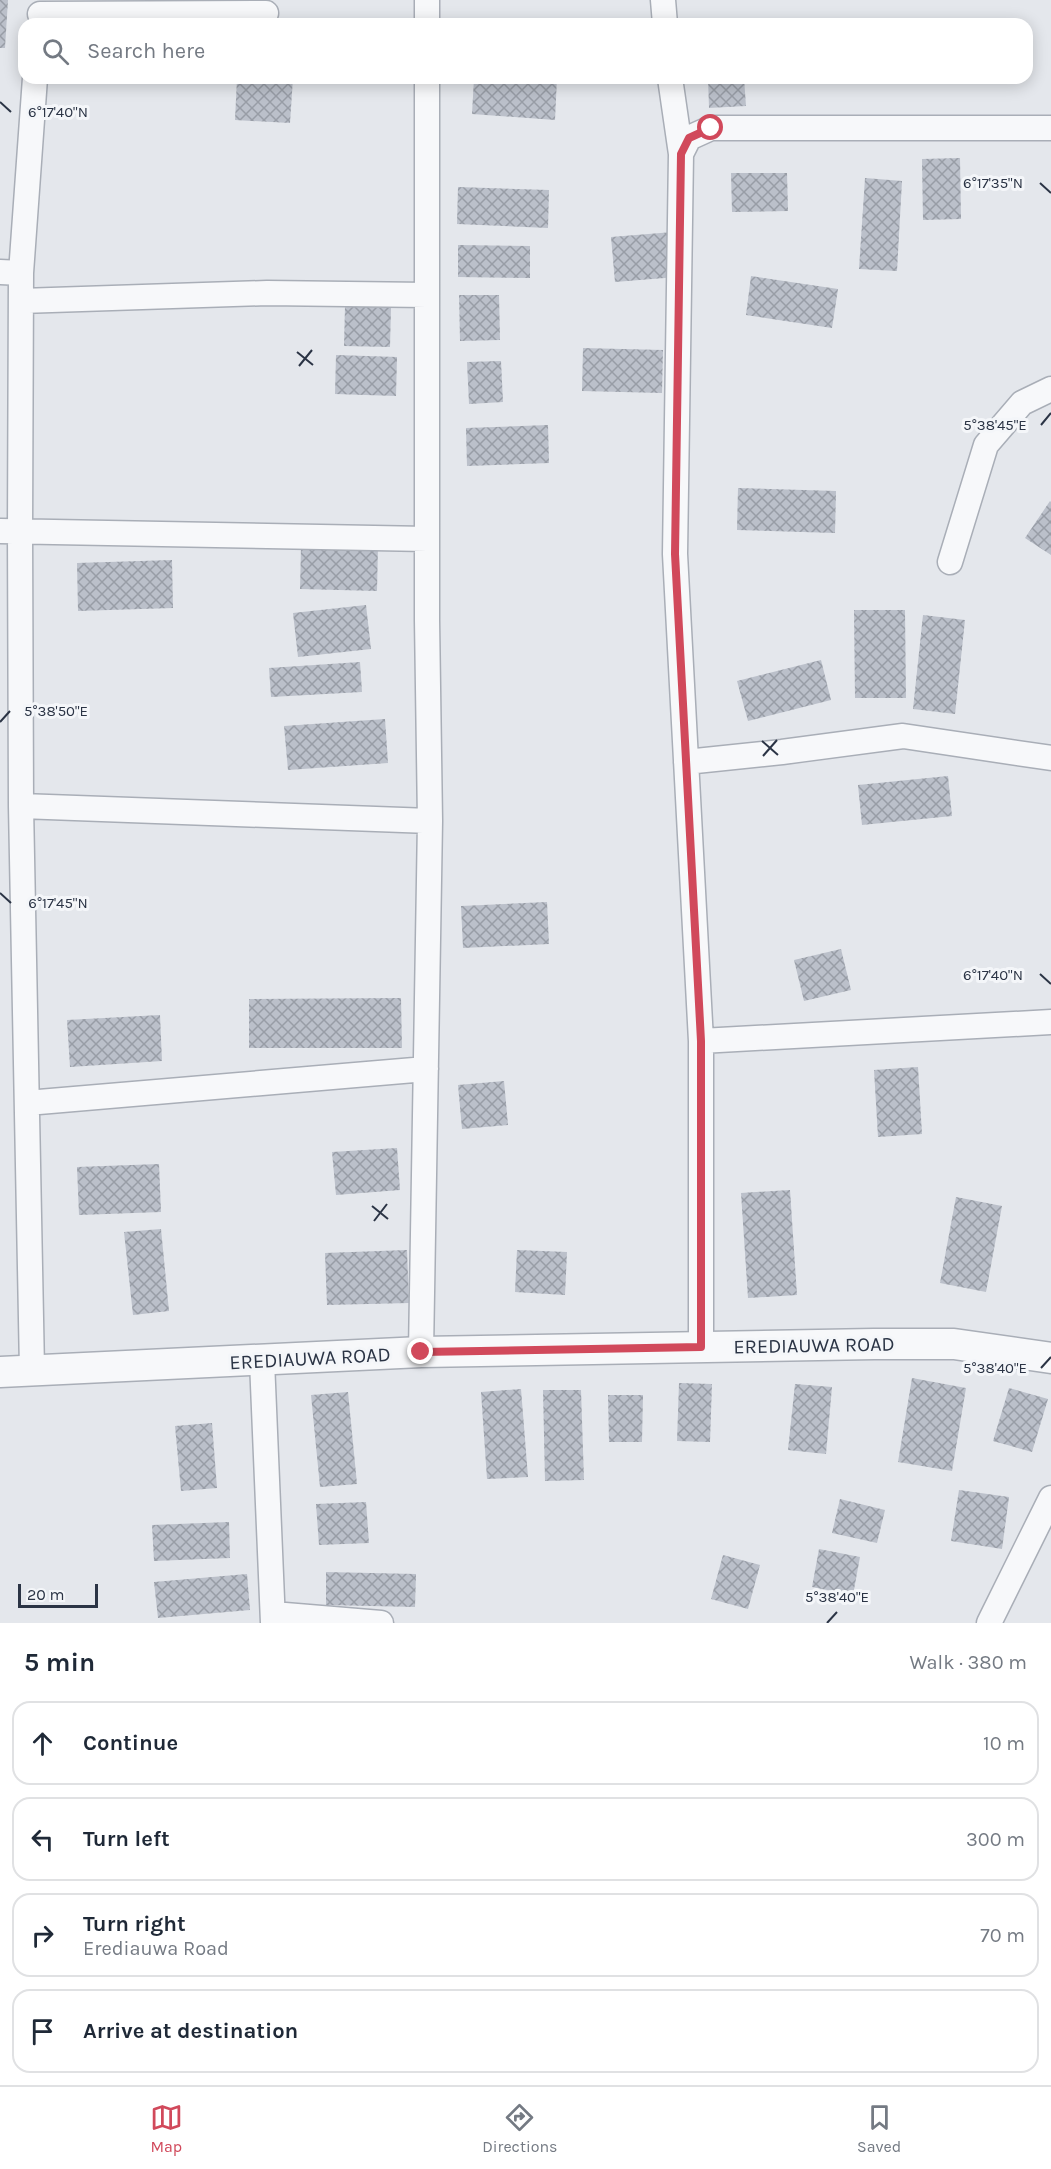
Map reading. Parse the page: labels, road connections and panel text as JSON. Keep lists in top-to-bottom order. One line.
{"streets":{"street":["EREDIAUWA ROAD"]},"scale_bar":"20 m","page":{"search":"Search here","scale":"20 m","heading":["5 min","Walk · 380 m"],"list":[["Continue","10 m"],["Turn left","300 m"],["Turn right","Erediauwa Road","70 m"],"Arrive at destination"],"nav":["Map","Directions","Saved"]},"coordinates":["6°17'40\"N","6°17'35\"N","5°38'45\"E","5°38'50\"E","6°17'45\"N","5°38'40\"E"]}
